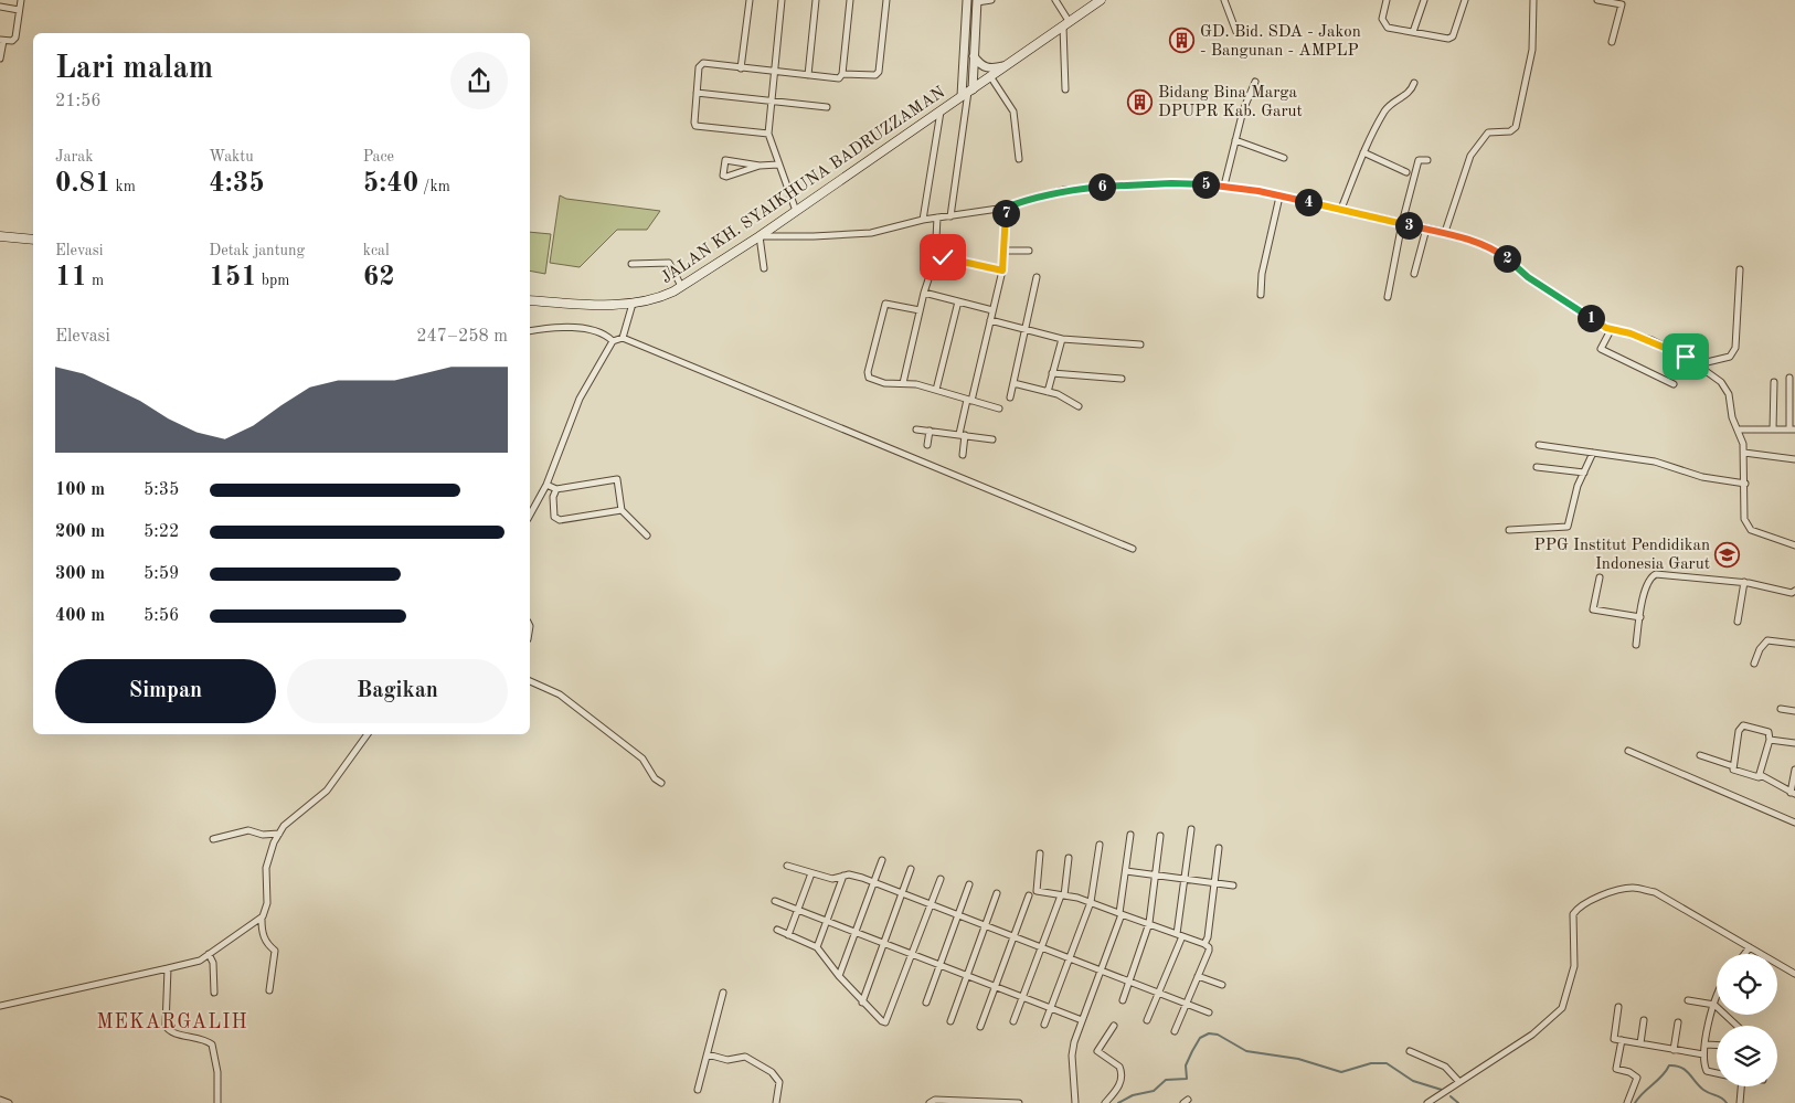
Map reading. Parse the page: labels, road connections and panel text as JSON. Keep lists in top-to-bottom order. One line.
{"streets":{"main road":["JALAN KH. SYAIKHUNA BADRUZZAMAN"]},"districts":["MEKARGALIH"],"places":{"building":["GD. Bid. SDA - Jakon - Bangunan - AMPLP","Bidang Bina Marga DPUPR Kab. Garut"],"school or university":["PPG Institut Pendidikan Indonesia Garut"]},"page":{"heading":["Lari malam","21:56"],"stats":[["Jarak","0.81 km"],["Waktu","4:35"],["Pace","5:40 /km"],["Elevasi","11 m"],["Detak jantung","151 bpm"],["kcal","62"]],"pins":["5","6","4","7","3","2","1"],"chart":["Elevasi","247–258 m"],"list":[{"name":"100 m","note":"5:35"},{"name":"200 m","note":"5:22"},{"name":"300 m","note":"5:59"},{"name":"400 m","note":"5:56"}],"buttons":["Simpan","Bagikan"]}}
